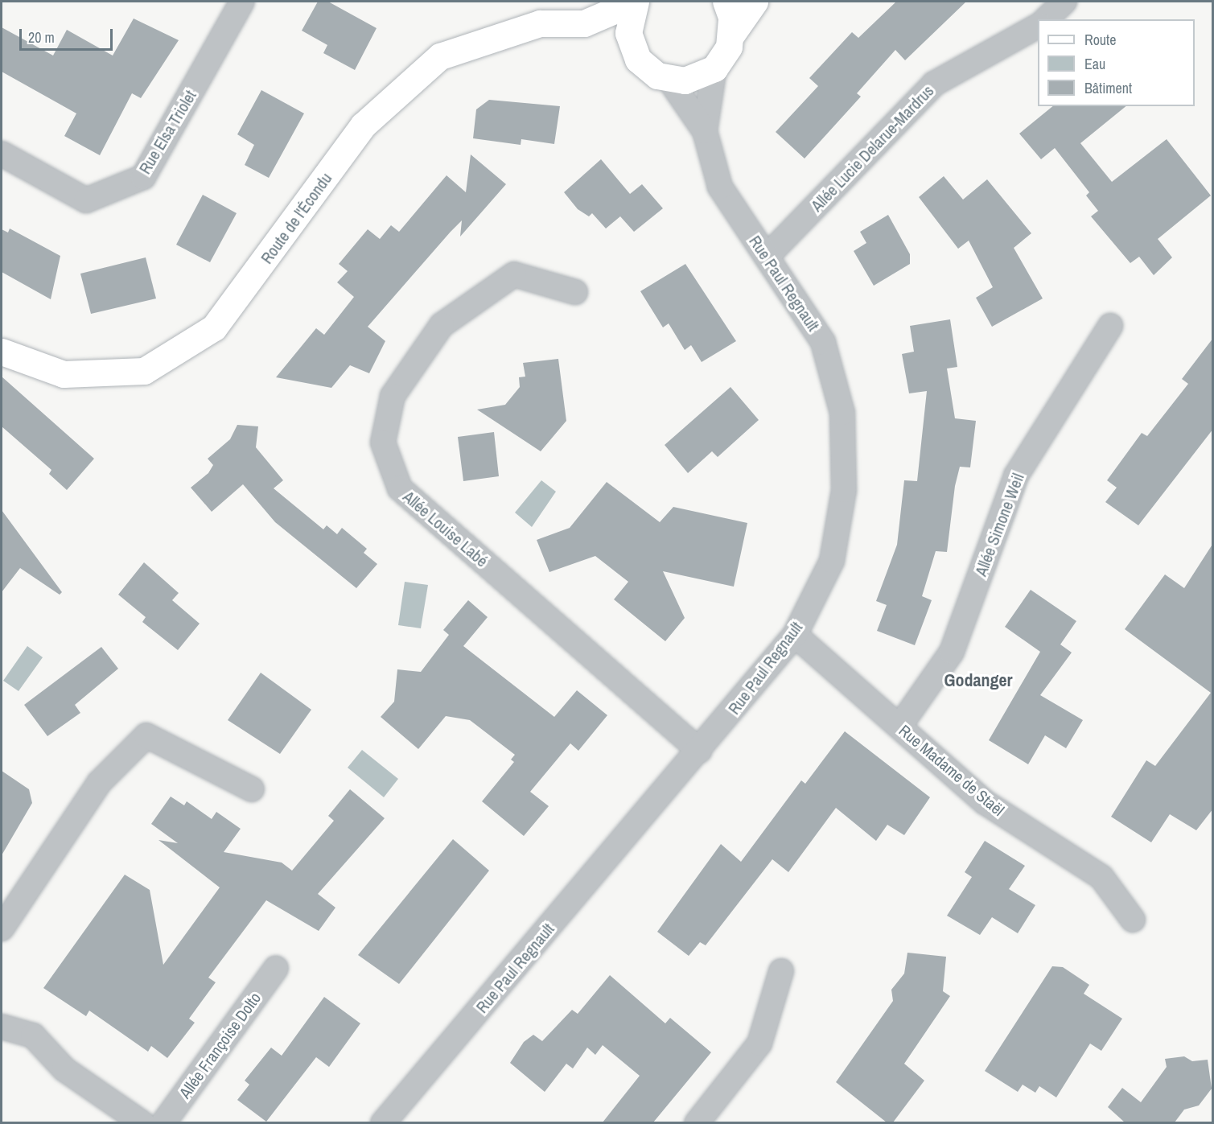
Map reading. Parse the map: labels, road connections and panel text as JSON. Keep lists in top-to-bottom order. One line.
{"streets":{"street":["Rue Elsa Triolet","Allée Lucie Delarue-Mardrus","Route de l'Écondu","Rue Paul Regnault","Allée Simone Weil","Allée Louise Labé","Rue Madame de Staël","Allée Françoise Dolto"]},"crossings":[["Allée Lucie Delarue-Mardrus","Rue Paul Regnault"],["Route de l'Écondu","Rue Paul Regnault"],["Rue Paul Regnault","Allée Louise Labé"],["Rue Paul Regnault","Rue Madame de Staël"],["Allée Simone Weil","Rue Madame de Staël"]],"districts":["Godanger"],"legend":["Route","Eau","Bâtiment"],"scale_bar":"20 m"}
